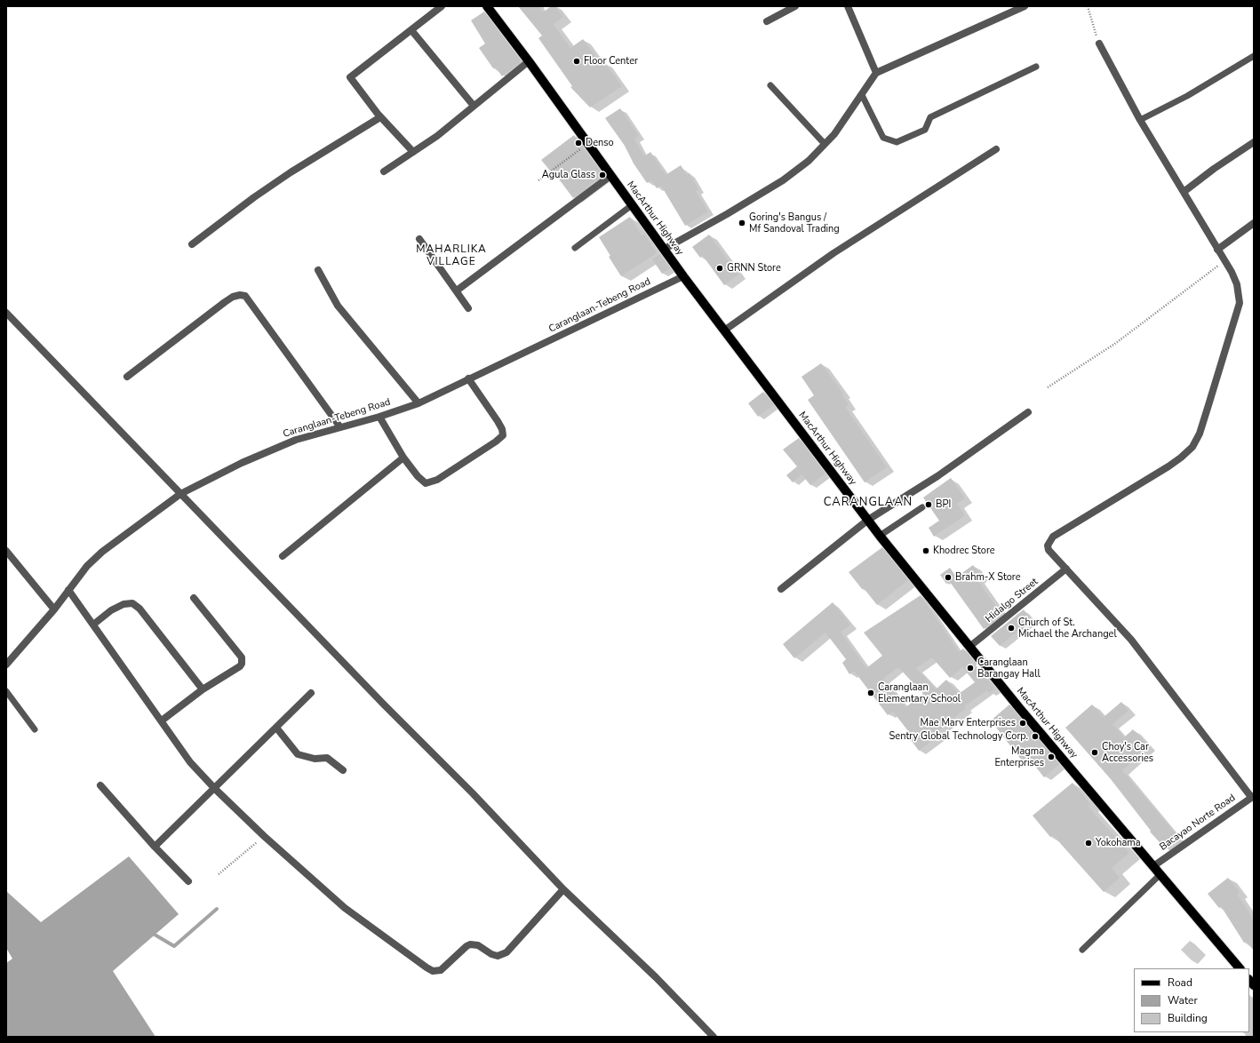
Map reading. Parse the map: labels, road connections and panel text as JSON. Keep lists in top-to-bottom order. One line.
{"streets":{"main road":["MacArthur Highway"],"street":["Caranglaan-Tebeng Road","Hidalgo Street","Bacayao Norte Road"]},"crossings":[["MacArthur Highway","Caranglaan-Tebeng Road"],["MacArthur Highway","Hidalgo Street"],["MacArthur Highway","Bacayao Norte Road"]],"districts":["MAHARLIKA VILLAGE","CARANGLAAN"],"places":["Floor Center","Denso","Agula Glass","Goring's Bangus / Mf Sandoval Trading","GRNN Store","BPI","Khodrec Store","Brahm-X Store","Church of St. Michael the Archangel","Caranglaan Barangay Hall","Caranglaan Elementary School","Mae Marv Enterprises","Sentry Global Technology Corp.","Choy's Car Accessories","Magma Enterprises","Yokohama"],"legend":["Road","Water","Building"]}
